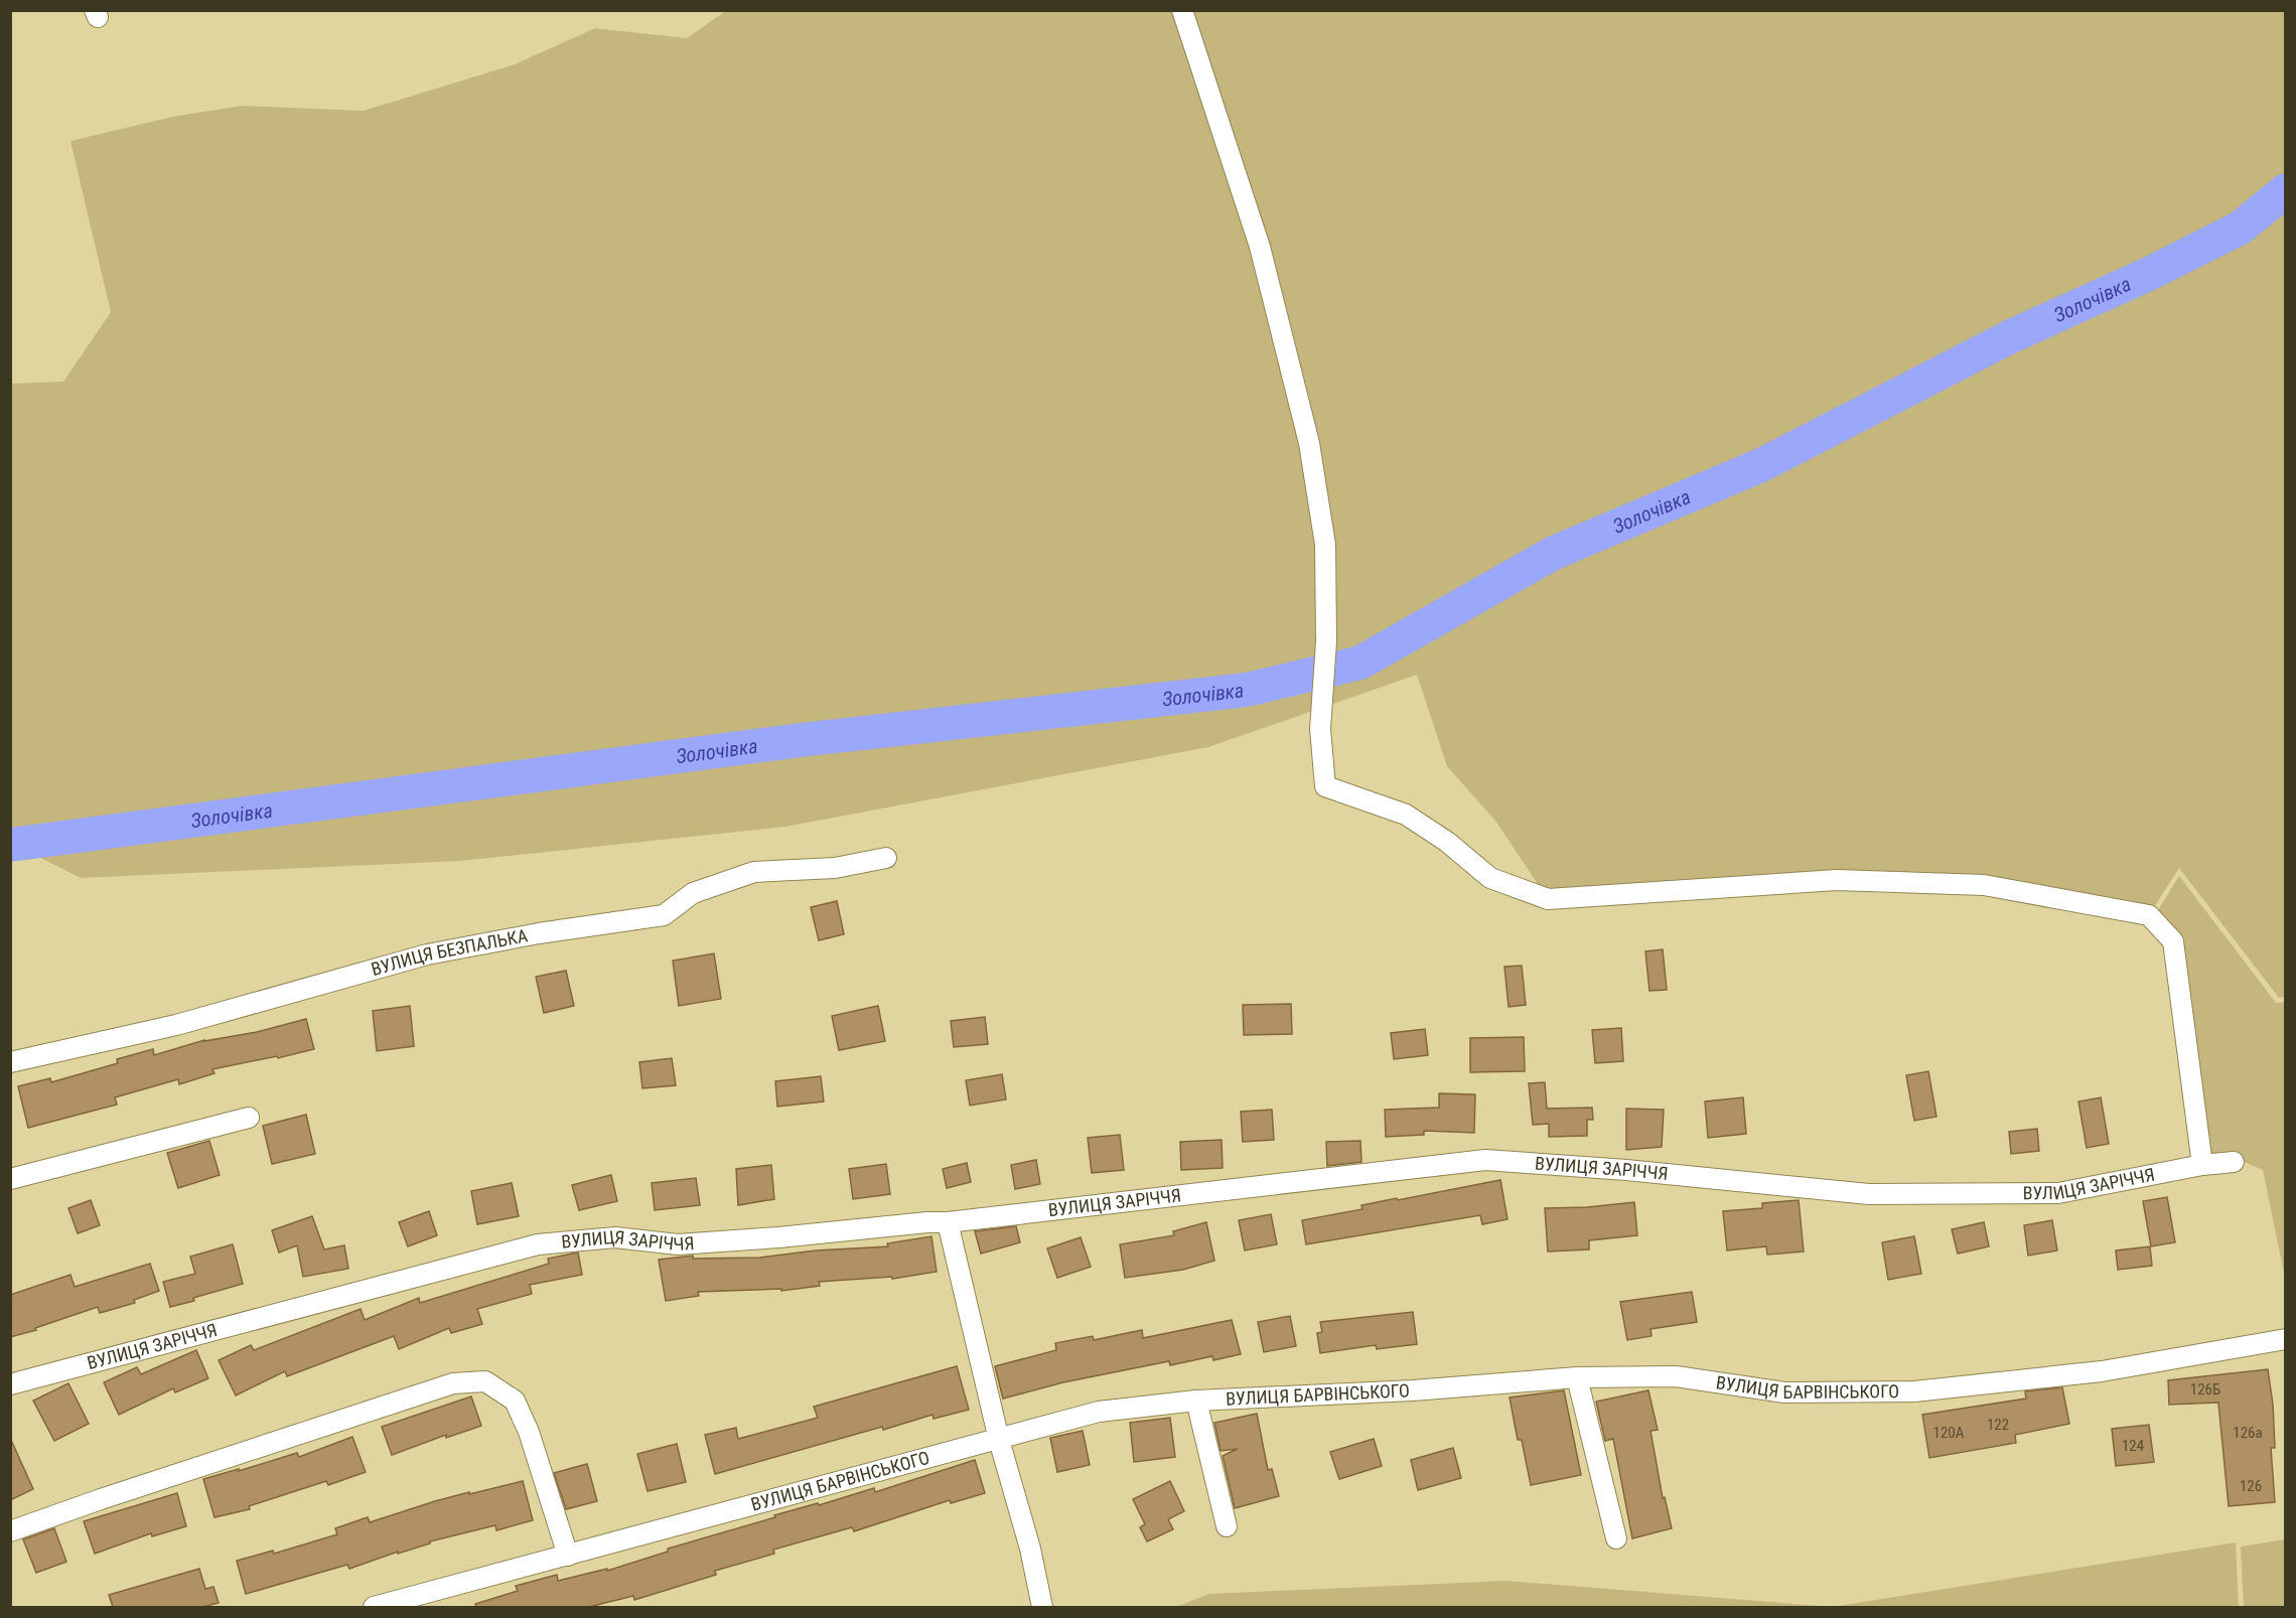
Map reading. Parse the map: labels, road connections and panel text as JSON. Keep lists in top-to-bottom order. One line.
{"streets":{"street":["ВУЛИЦЯ БЕЗПАЛЬКА","ВУЛИЦЯ ЗАРІЧЧЯ","ВУЛИЦЯ БАРВІНСЬКОГО"]},"water":["Золочівка"],"house_numbers":["126Б","122","120А","126а","124","126"]}
